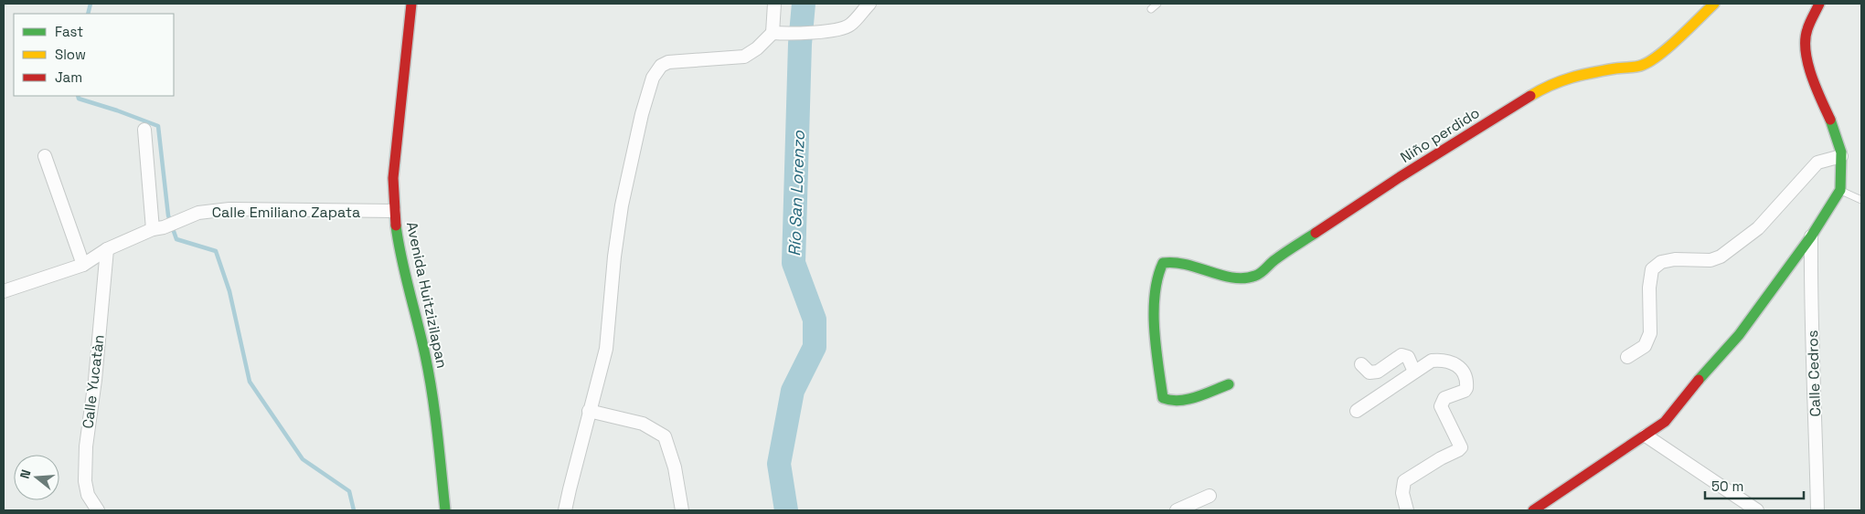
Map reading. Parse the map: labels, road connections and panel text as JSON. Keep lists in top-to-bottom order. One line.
{"streets":{"street":["Niño perdido","Calle Emiliano Zapata","Avenida Huitzizilapan","Calle Cedros","Calle Yucatàn"]},"crossings":[["Calle Emiliano Zapata","Avenida Huitzizilapan"],["Calle Emiliano Zapata","Calle Yucatàn"]],"water":["Río San Lorenzo"],"legend":["Fast","Slow","Jam"],"scale_bar":"50 m","north":"left"}
